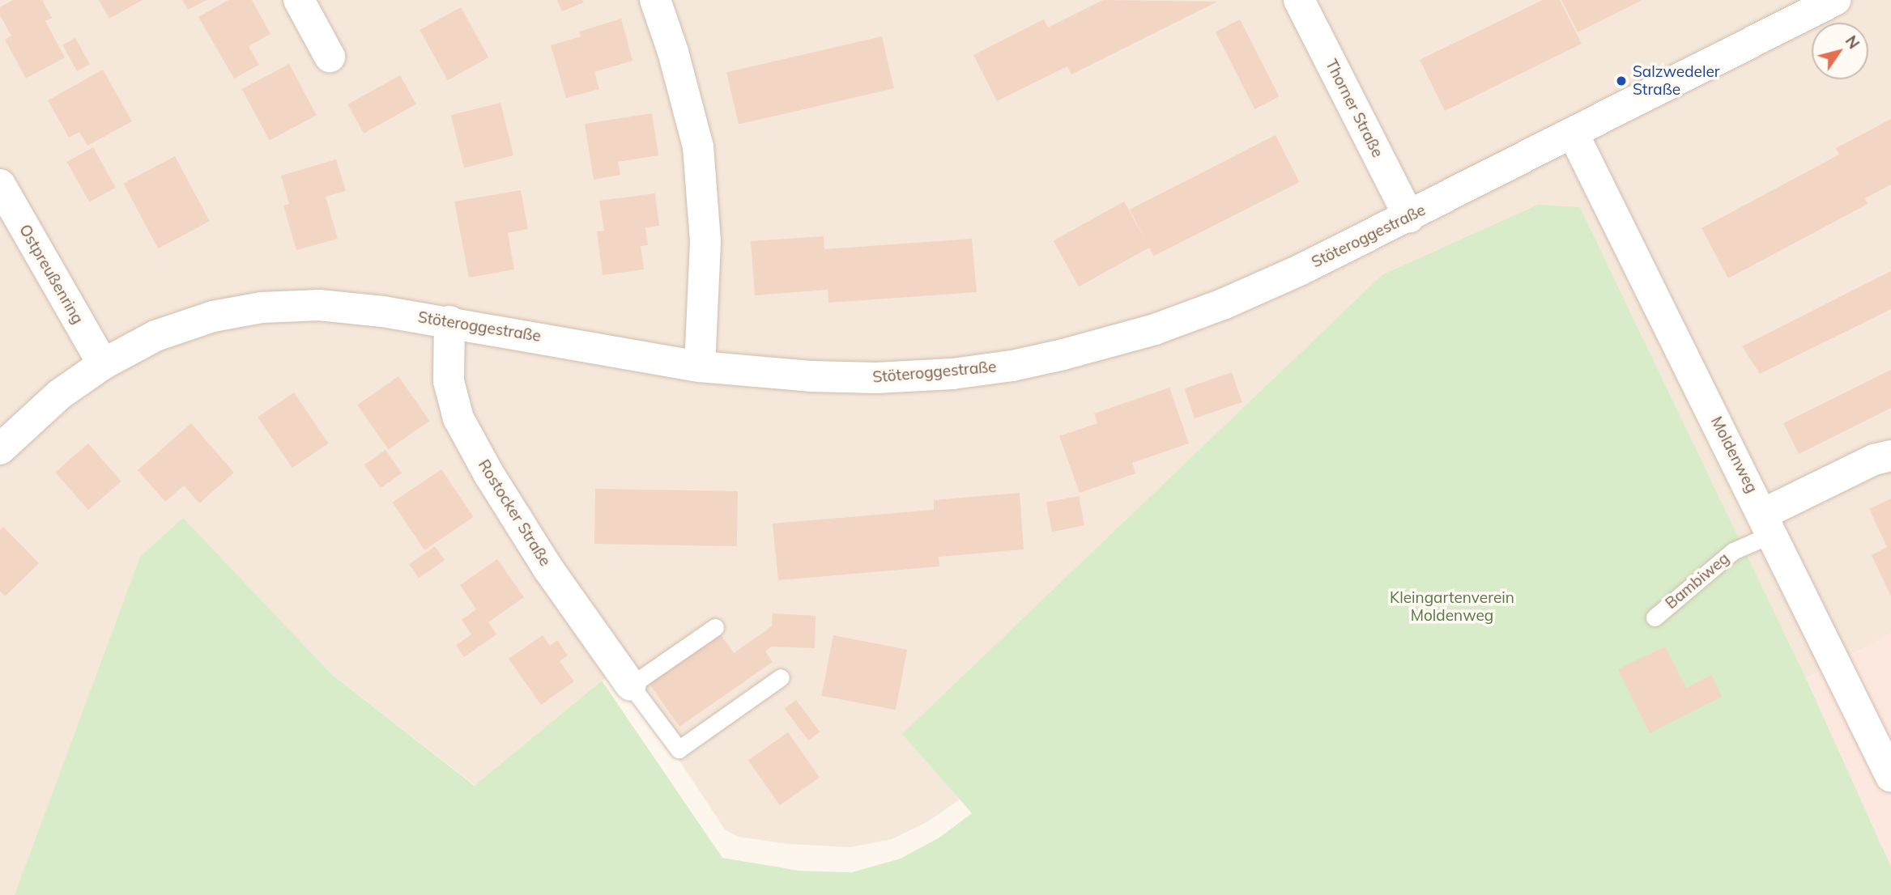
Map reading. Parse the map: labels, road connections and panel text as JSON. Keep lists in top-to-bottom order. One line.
{"streets":{"street":["Thorner Straße","Stöteroggestraße","Ostpreußenring","Moldenweg","Rostocker Straße"],"lane":["Bambiweg"]},"crossings":[["Thorner Straße","Stöteroggestraße"],["Stöteroggestraße","Ostpreußenring"],["Stöteroggestraße","Moldenweg"],["Stöteroggestraße","Rostocker Straße"],["Moldenweg","Bambiweg"]],"parks":["Kleingartenverein Moldenweg"],"places":["Salzwedeler Straße"],"north":"top right"}
